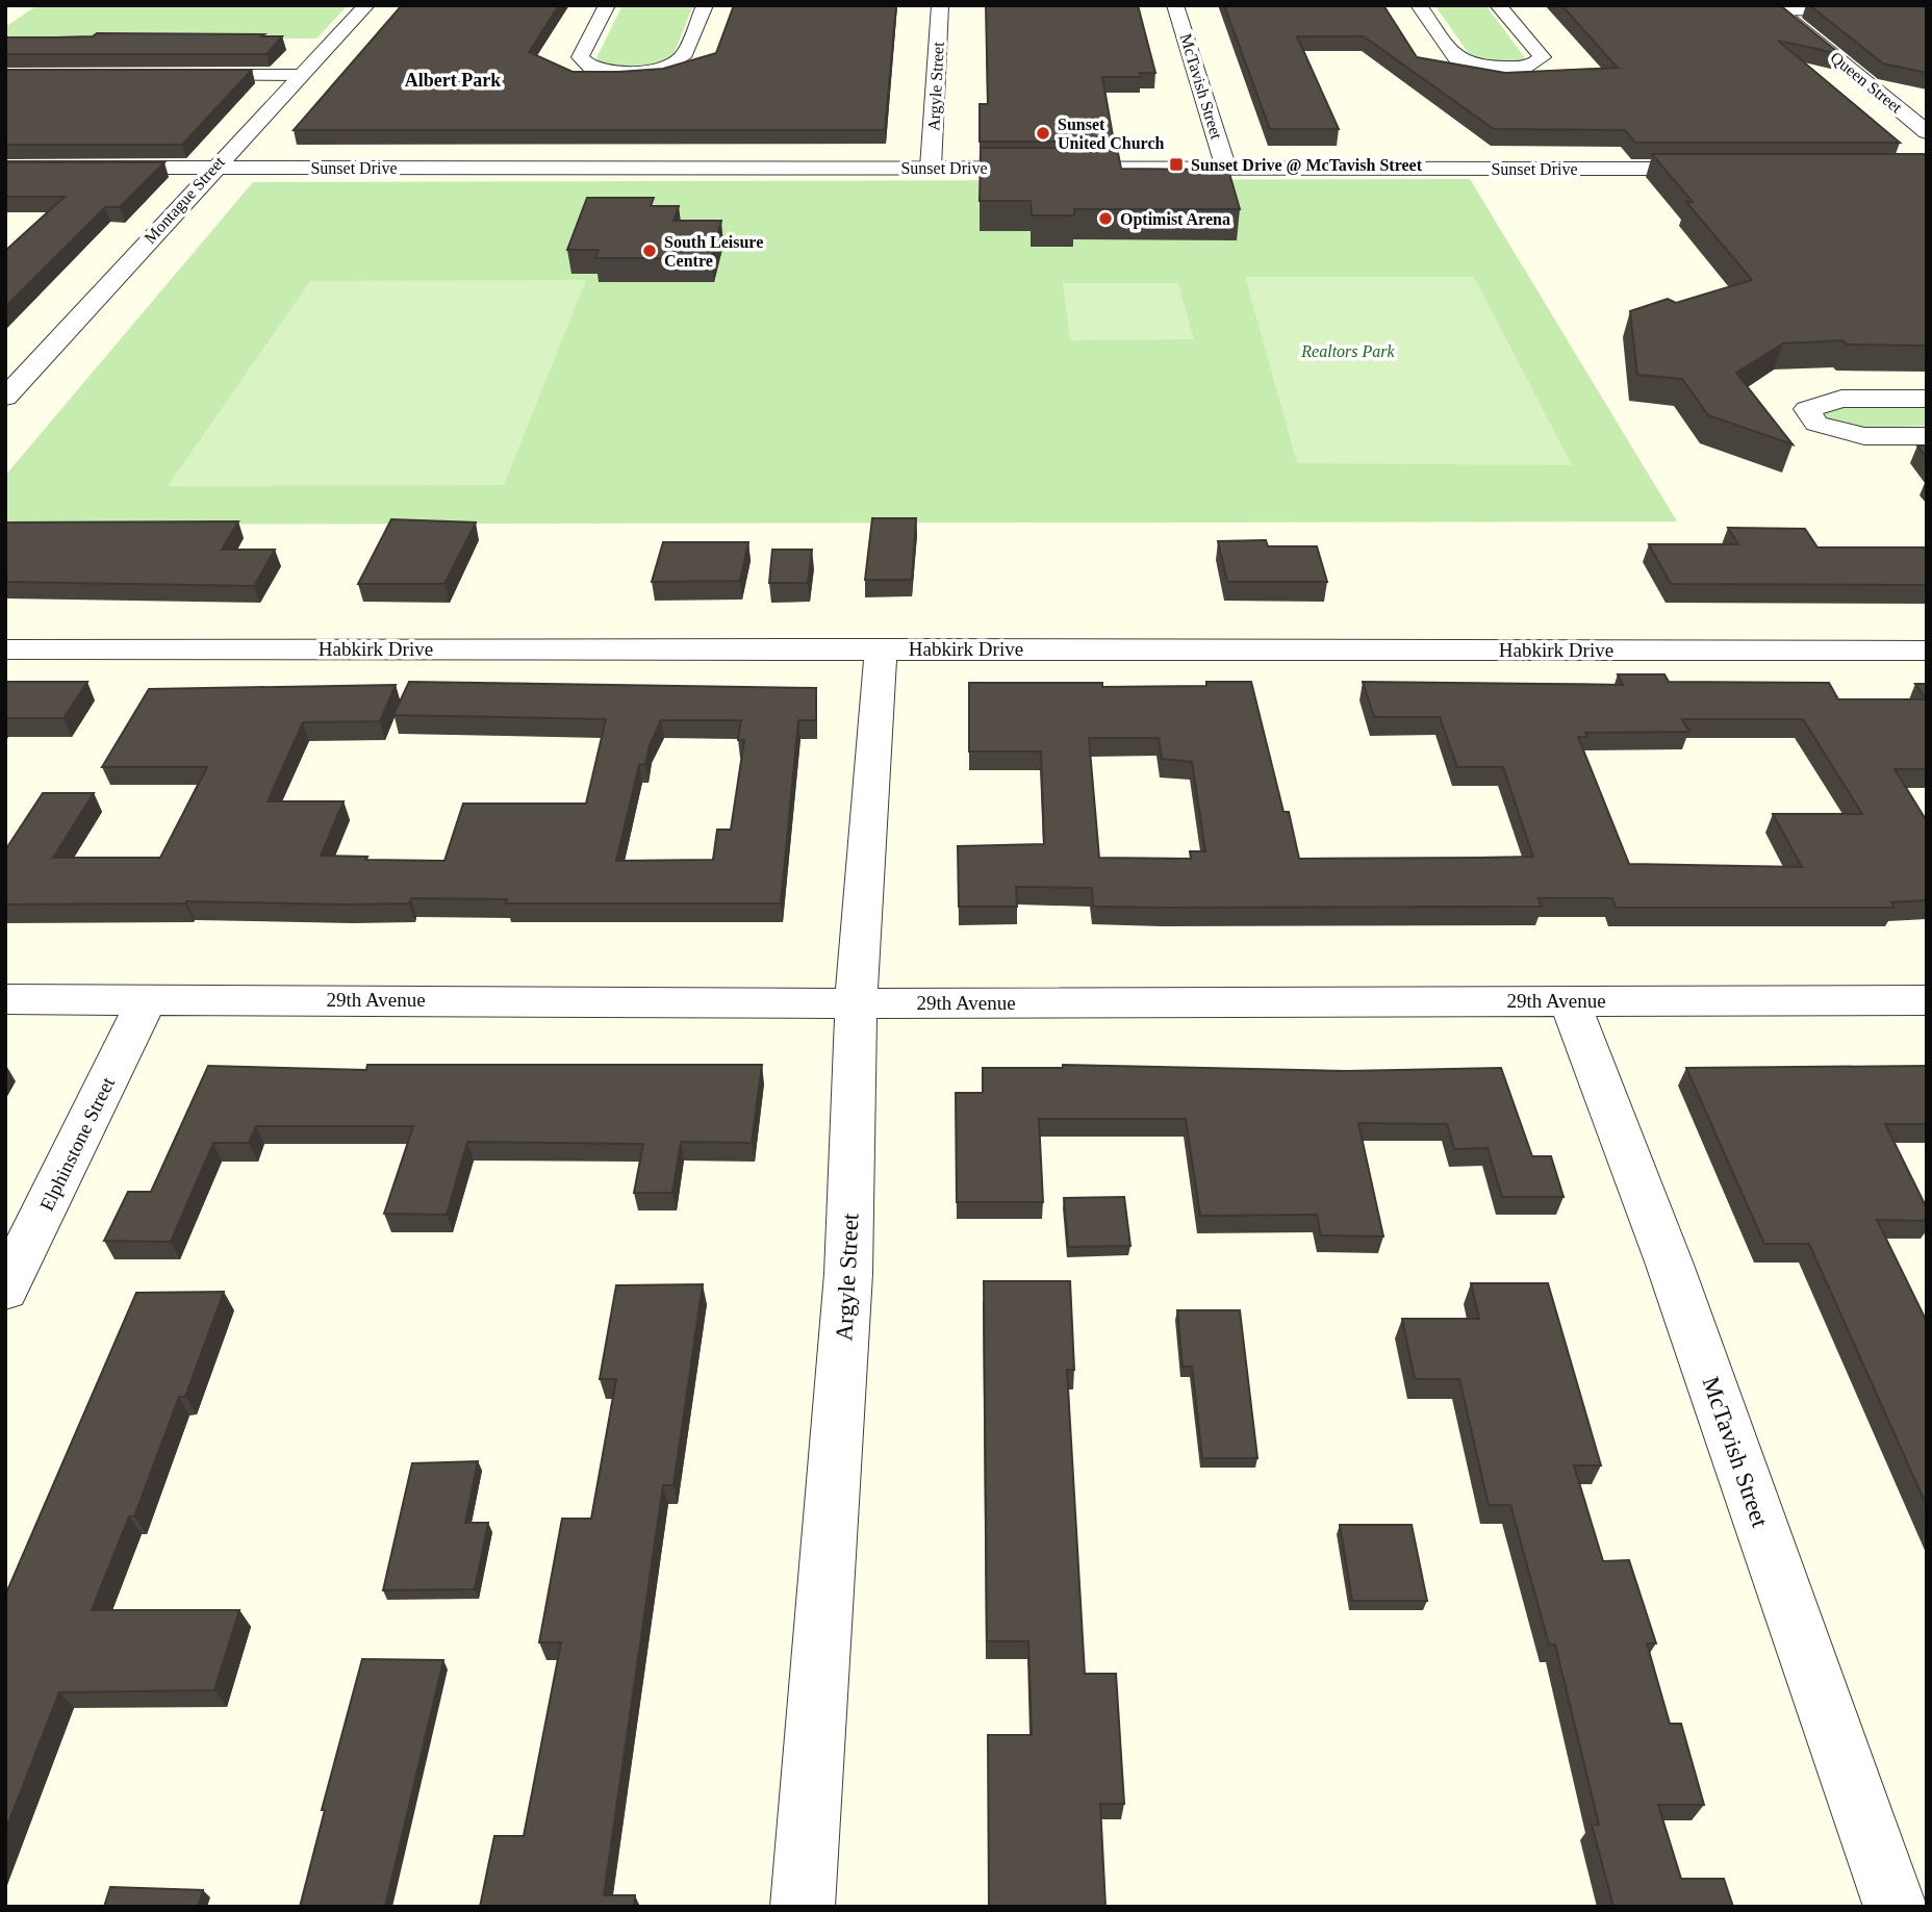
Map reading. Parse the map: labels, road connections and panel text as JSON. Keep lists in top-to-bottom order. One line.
{"streets":{"street":["Queen Street","Argyle Street","McTavish Street","Sunset Drive","Montague Street","Habkirk Drive","29th Avenue","Elphinstone Street"]},"crossings":[["Argyle Street","Sunset Drive"],["Argyle Street","Habkirk Drive"],["Argyle Street","29th Avenue"],["McTavish Street","Sunset Drive"],["McTavish Street","29th Avenue"],["Sunset Drive","Montague Street"],["29th Avenue","Elphinstone Street"]],"districts":["Albert Park"],"parks":["Realtors Park"],"places":{"other":["Sunset United Church","Optimist Arena","South Leisure Centre"],"transit":["Sunset Drive @ McTavish Street"]}}
